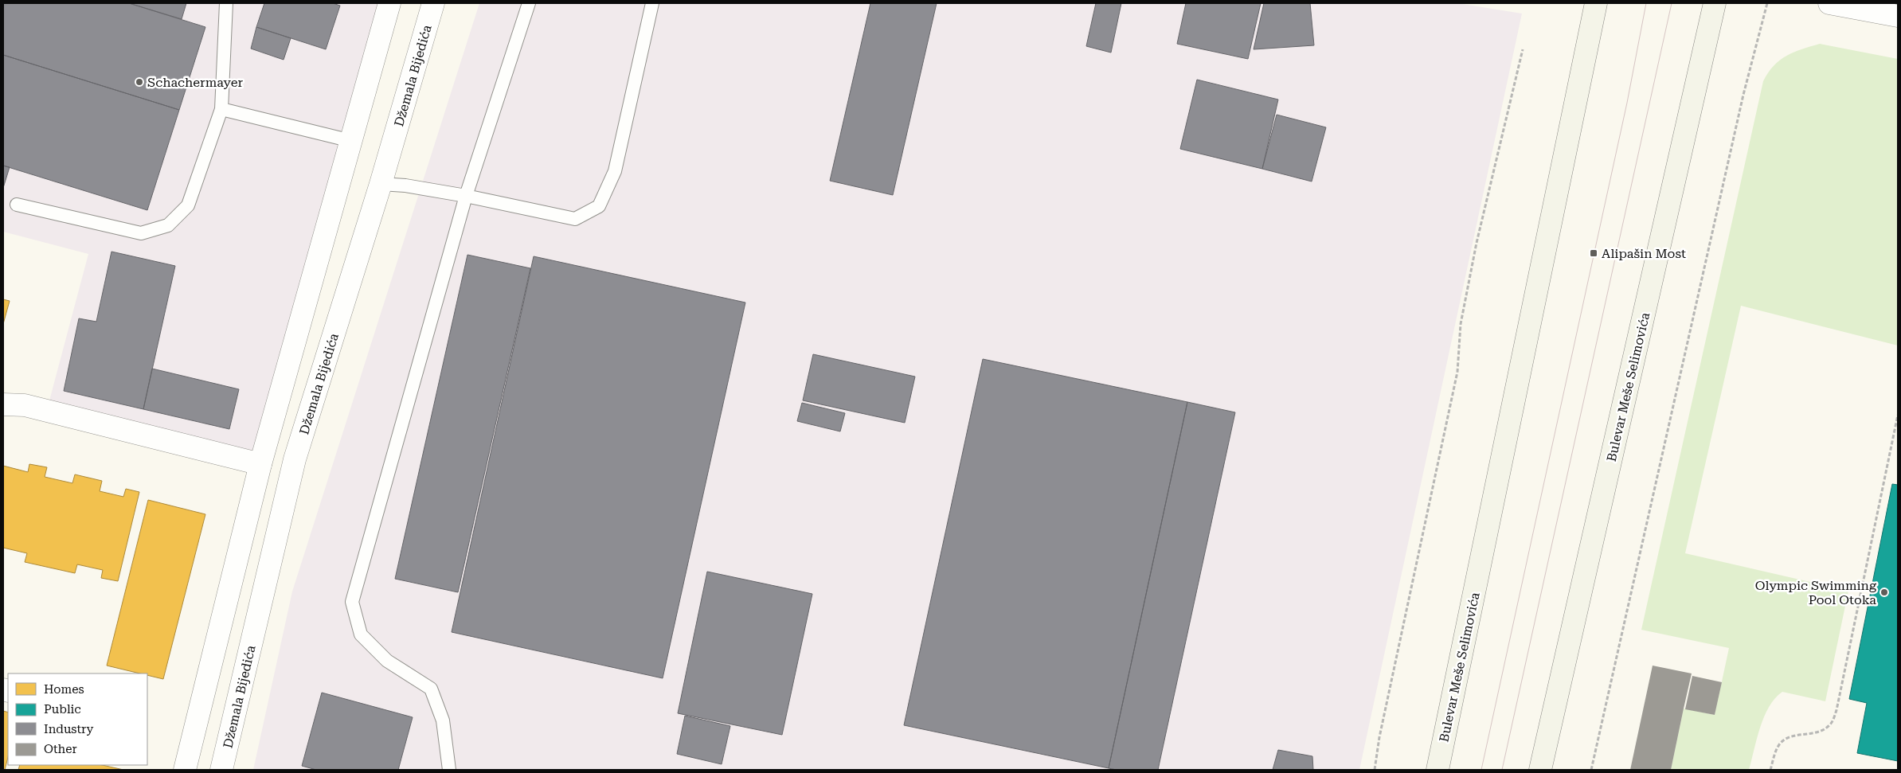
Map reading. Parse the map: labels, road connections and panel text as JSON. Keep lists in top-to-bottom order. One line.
{"streets":{"main road":["Bulevar Meše Selimovića"],"street":["Džemala Bijedića"]},"places":{"other":["Schachermayer","Olympic Swimming Pool Otoka"],"transit":["Alipašin Most"]},"legend":["Homes","Public","Industry","Other"]}
